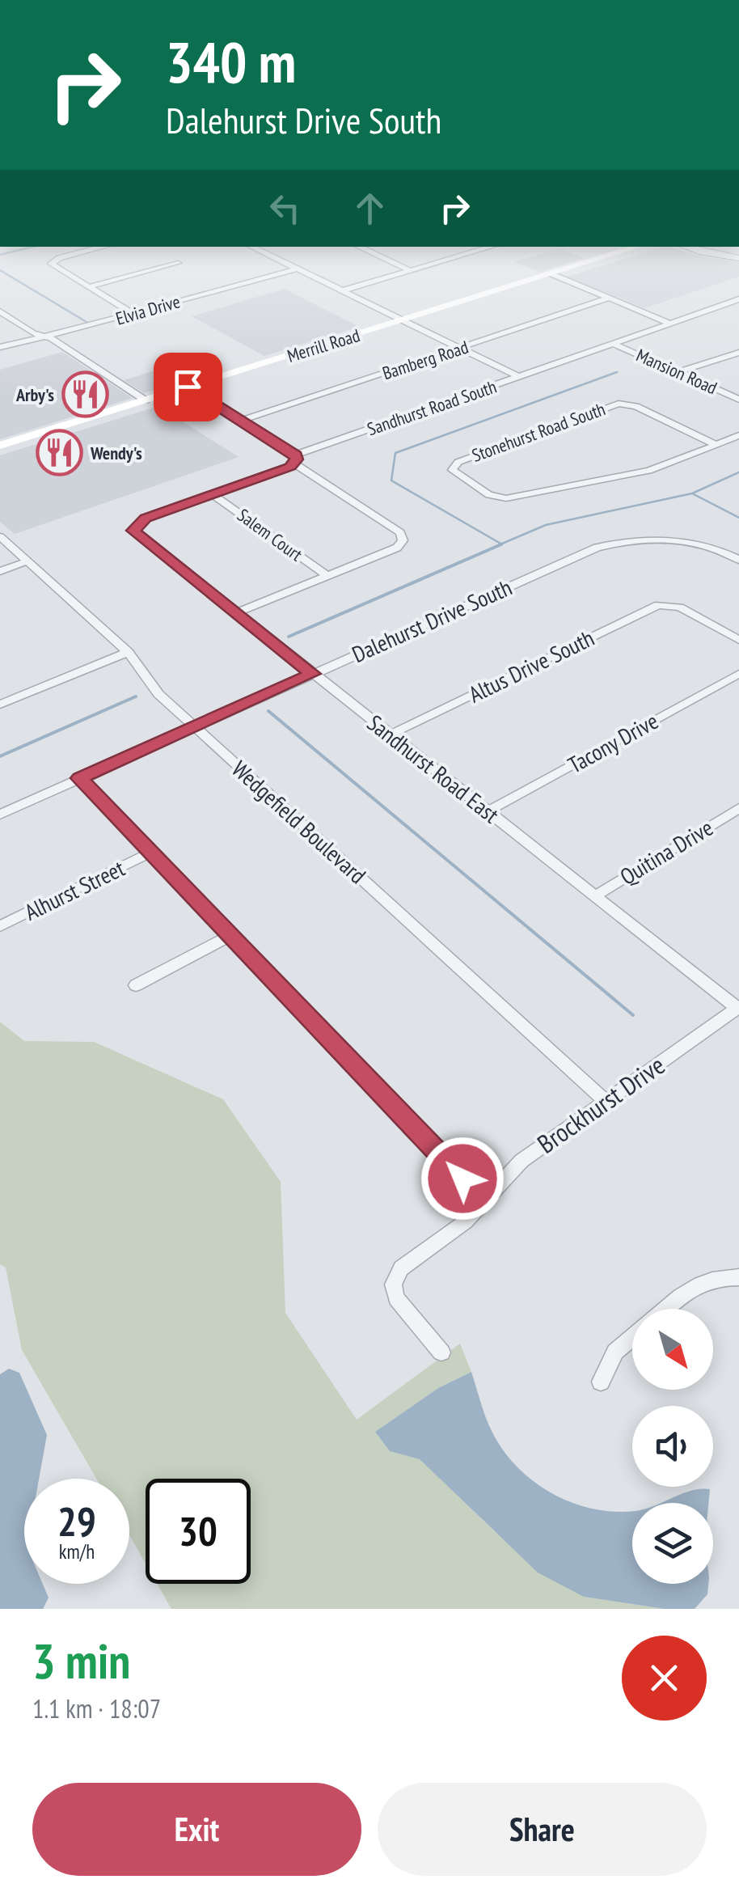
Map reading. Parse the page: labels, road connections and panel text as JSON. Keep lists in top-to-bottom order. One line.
{"streets":{"main road":["Merrill Road"],"street":["Elvia Drive","Bamberg Road","Mansion Road","Sandhurst Road South","Stonehurst Road South","Salem Court","Dalehurst Drive South","Altus Drive South","Tacony Drive","Sandhurst Road East","Wedgefield Boulevard","Quitina Drive","Alhurst Street","Brockhurst Drive"]},"crossings":[["Mansion Road","Sandhurst Road South"],["Sandhurst Road South","Salem Court"],["Sandhurst Road South","Sandhurst Road East"],["Dalehurst Drive South","Sandhurst Road East"],["Dalehurst Drive South","Wedgefield Boulevard"],["Altus Drive South","Sandhurst Road East"],["Tacony Drive","Sandhurst Road East"],["Sandhurst Road East","Quitina Drive"],["Sandhurst Road East","Brockhurst Drive"],["Wedgefield Boulevard","Brockhurst Drive"]],"places":{"restaurant":["Arby's","Wendy's"]},"north":"bottom right","page":{"turn":["340 m","Dalehurst Drive South"],"speed":"29 km/h","limit":"30","heading":["3 min","1.1 km · 18:07"],"buttons":["Exit","Share"]}}
